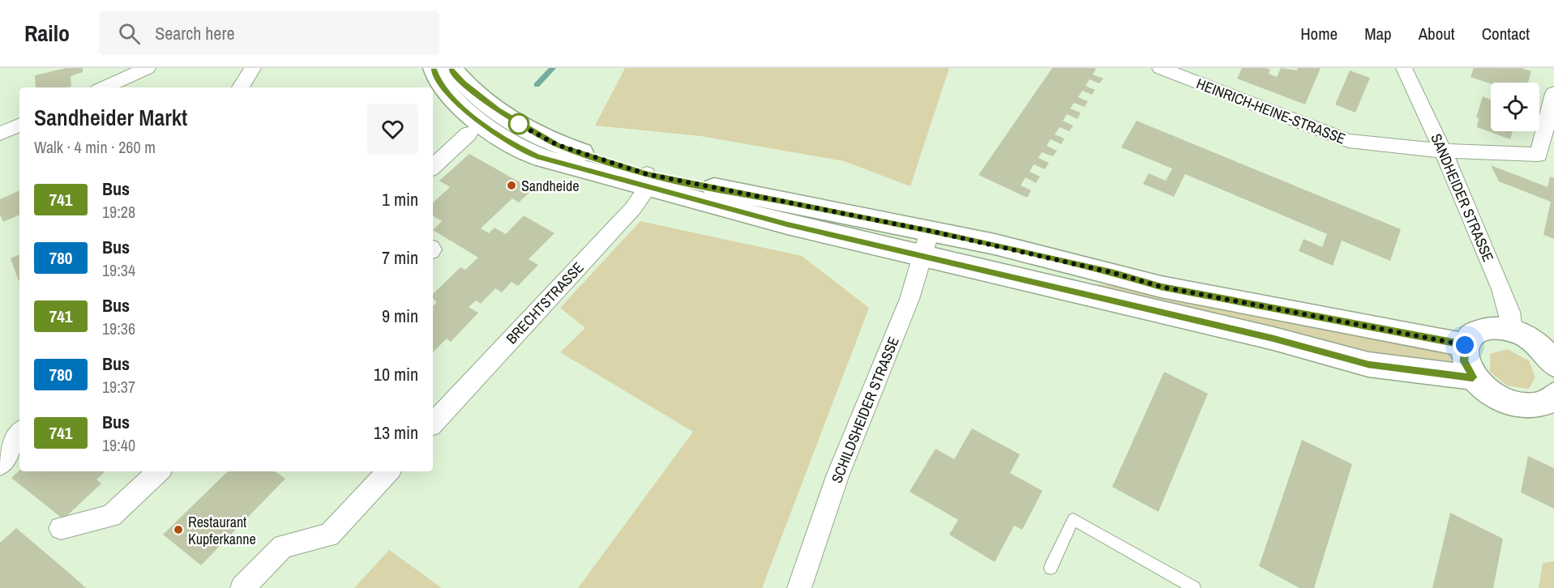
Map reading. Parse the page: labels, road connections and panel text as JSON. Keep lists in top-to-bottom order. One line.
{"streets":{"street":["HEINRICH-HEINE-STRASSE","SANDHEIDER STRASSE","BRECHTSTRASSE","SCHILDSHEIDER STRASSE"]},"crossings":[["HEINRICH-HEINE-STRASSE","SANDHEIDER STRASSE"]],"places":["Sandheide","Restaurant Kupferkanne"],"lines":["bus line 741"],"page":{"header":"Railo","search":"Search here","nav":["Home","Map","About","Contact"],"heading":["Sandheider Markt","Walk · 4 min · 260 m"],"list":[{"mark":"741","name":"Bus","note":"19:28","value":"1 min"},{"mark":"780","name":"Bus","note":"19:34","value":"7 min"},{"mark":"741","name":"Bus","note":"19:36","value":"9 min"},{"mark":"780","name":"Bus","note":"19:37","value":"10 min"},{"mark":"741","name":"Bus","note":"19:40","value":"13 min"}]}}
